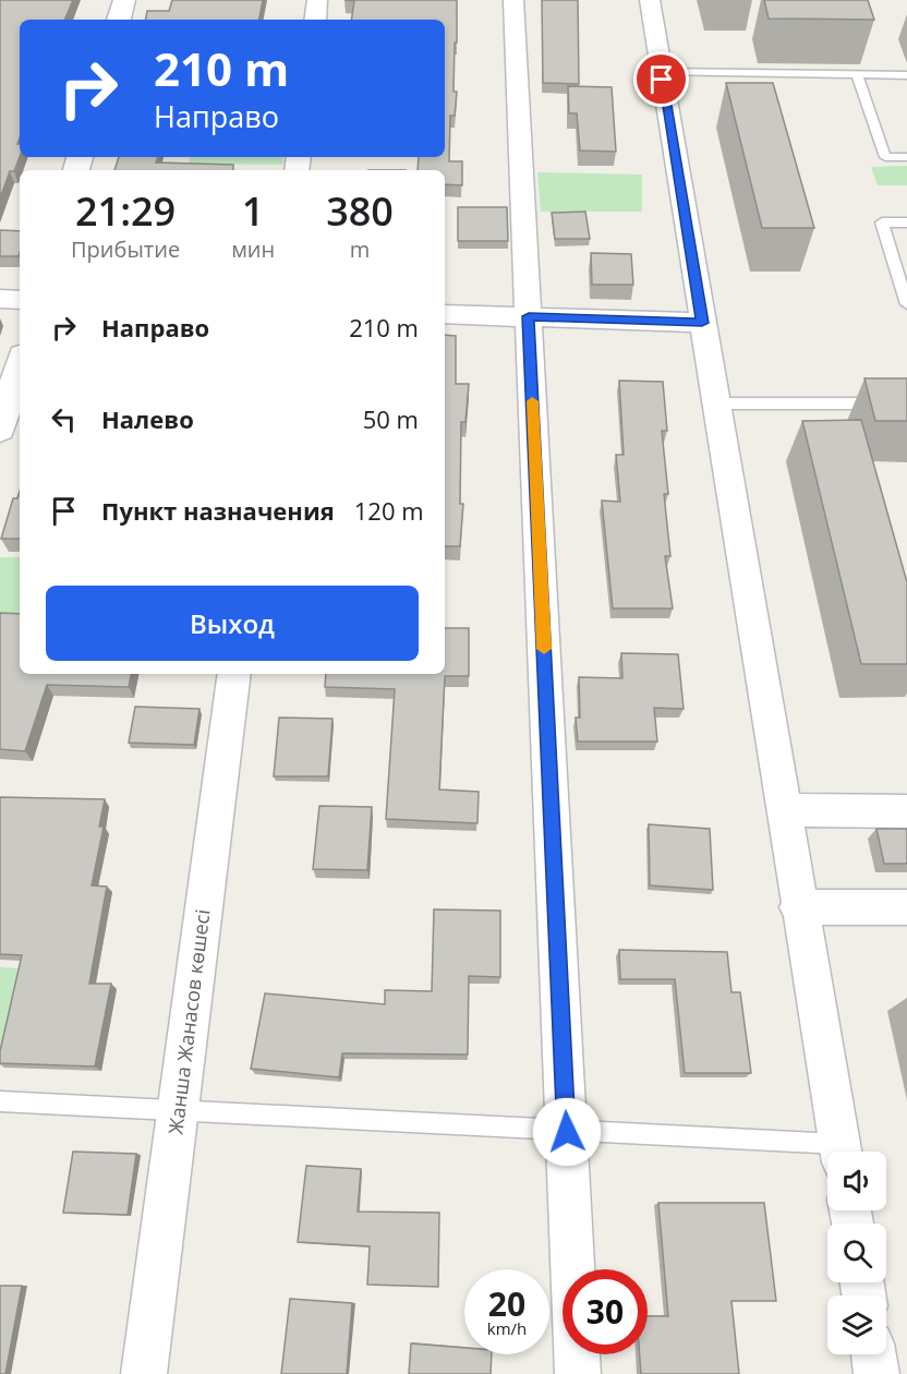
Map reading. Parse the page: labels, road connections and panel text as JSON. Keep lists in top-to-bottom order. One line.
{"streets":{"street":["Жанша Жанасов көшесі"]},"page":{"turn":["210 m","Направо"],"eta":["21:29","Прибытие","1","мин","380","m"],"list":[{"name":"Направо","value":"210 m"},{"name":"Налево","value":"50 m"},{"name":"Пункт назначения","value":"120 m"}],"buttons":"Выход","speed":"20 km/h","limit":"30"}}
